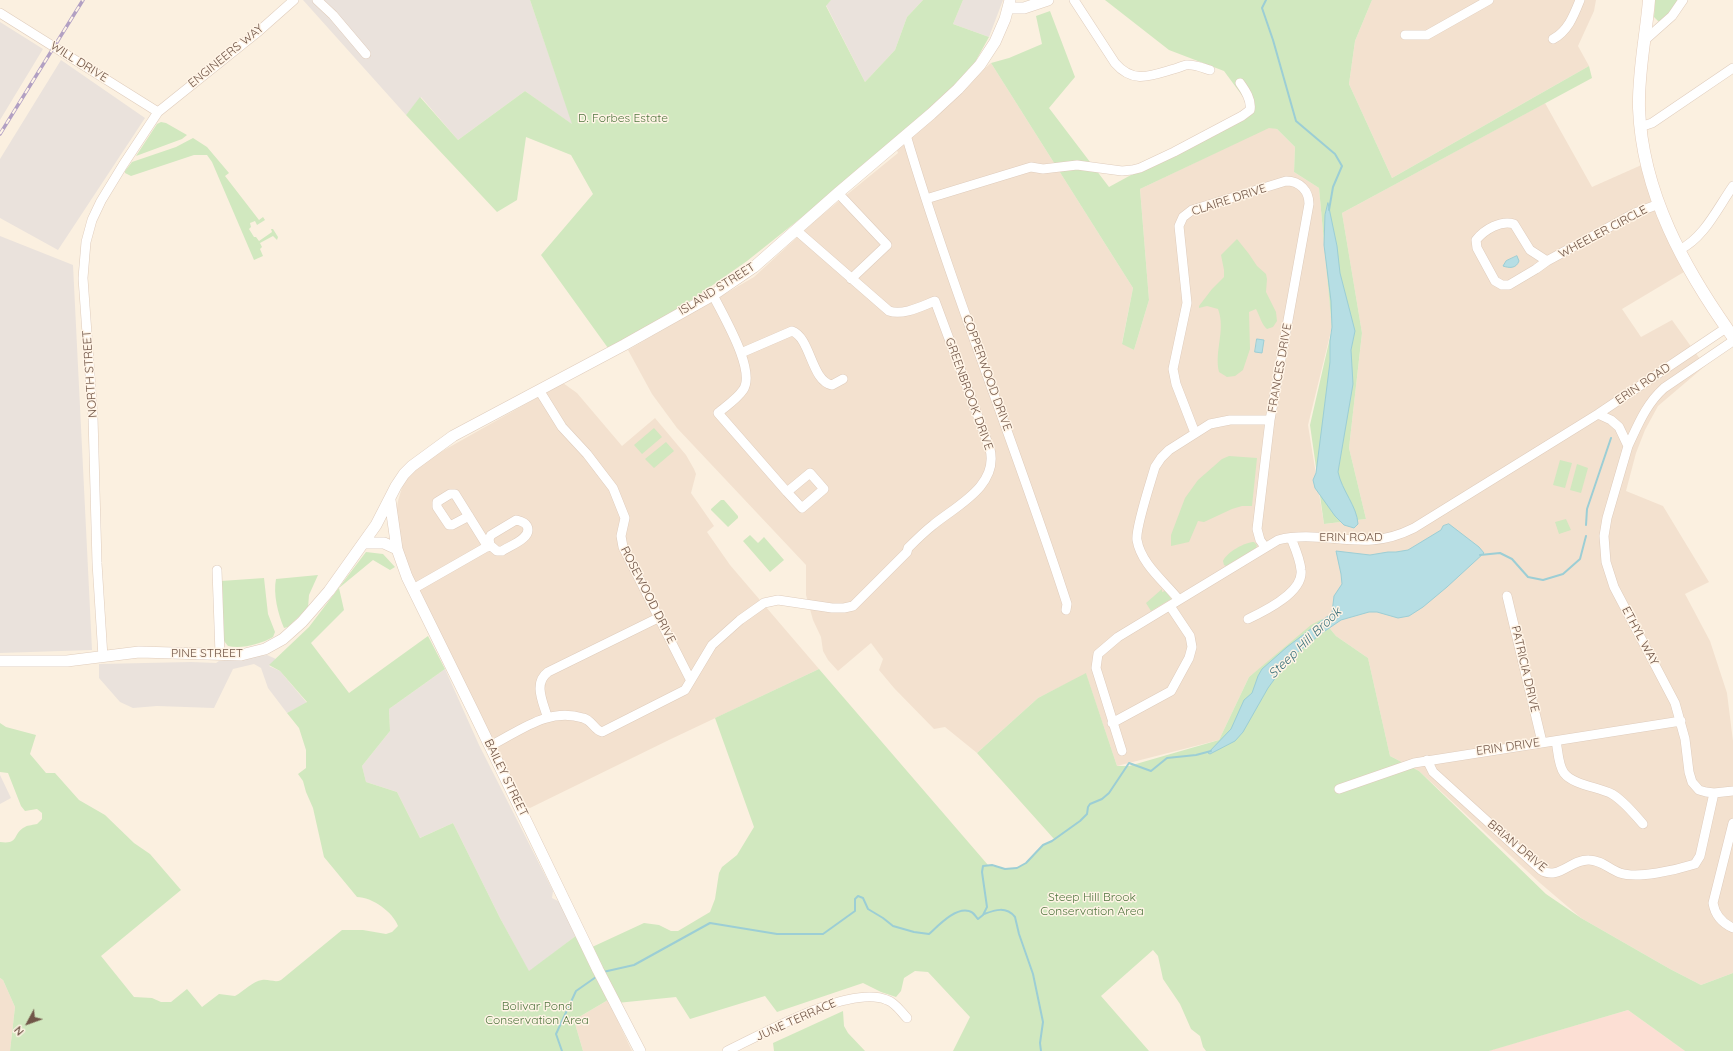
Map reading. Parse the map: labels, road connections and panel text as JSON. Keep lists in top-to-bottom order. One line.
{"streets":{"street":["ENGINEERS WAY","WILL DRIVE","CLAIRE DRIVE","WHEELER CIRCLE","ISLAND STREET","FRANCES DRIVE","COPPERWOOD DRIVE","NORTH STREET","ERIN ROAD","GREENBROOK DRIVE","ROSEWOOD DRIVE","ETHYL WAY","PINE STREET","PATRICIA DRIVE","ERIN DRIVE","BAILEY STREET","BRIAN DRIVE","JUNE TERRACE"]},"crossings":[["ENGINEERS WAY","WILL DRIVE"],["ENGINEERS WAY","NORTH STREET"],["WILL DRIVE","NORTH STREET"],["CLAIRE DRIVE","FRANCES DRIVE"],["ISLAND STREET","COPPERWOOD DRIVE"],["ISLAND STREET","GREENBROOK DRIVE"],["ISLAND STREET","ROSEWOOD DRIVE"],["ISLAND STREET","PINE STREET"],["ISLAND STREET","BAILEY STREET"],["FRANCES DRIVE","ERIN ROAD"],["NORTH STREET","PINE STREET"],["GREENBROOK DRIVE","ROSEWOOD DRIVE"],["GREENBROOK DRIVE","BAILEY STREET"],["ETHYL WAY","ERIN DRIVE"],["ETHYL WAY","BRIAN DRIVE"],["PINE STREET","BAILEY STREET"],["PATRICIA DRIVE","ERIN DRIVE"],["ERIN DRIVE","BRIAN DRIVE"]],"water":["Steep Hill Brook"],"parks":["D. Forbes Estate","Steep Hill Brook Conservation Area","Bolivar Pond Conservation Area"],"north":"bottom left"}
